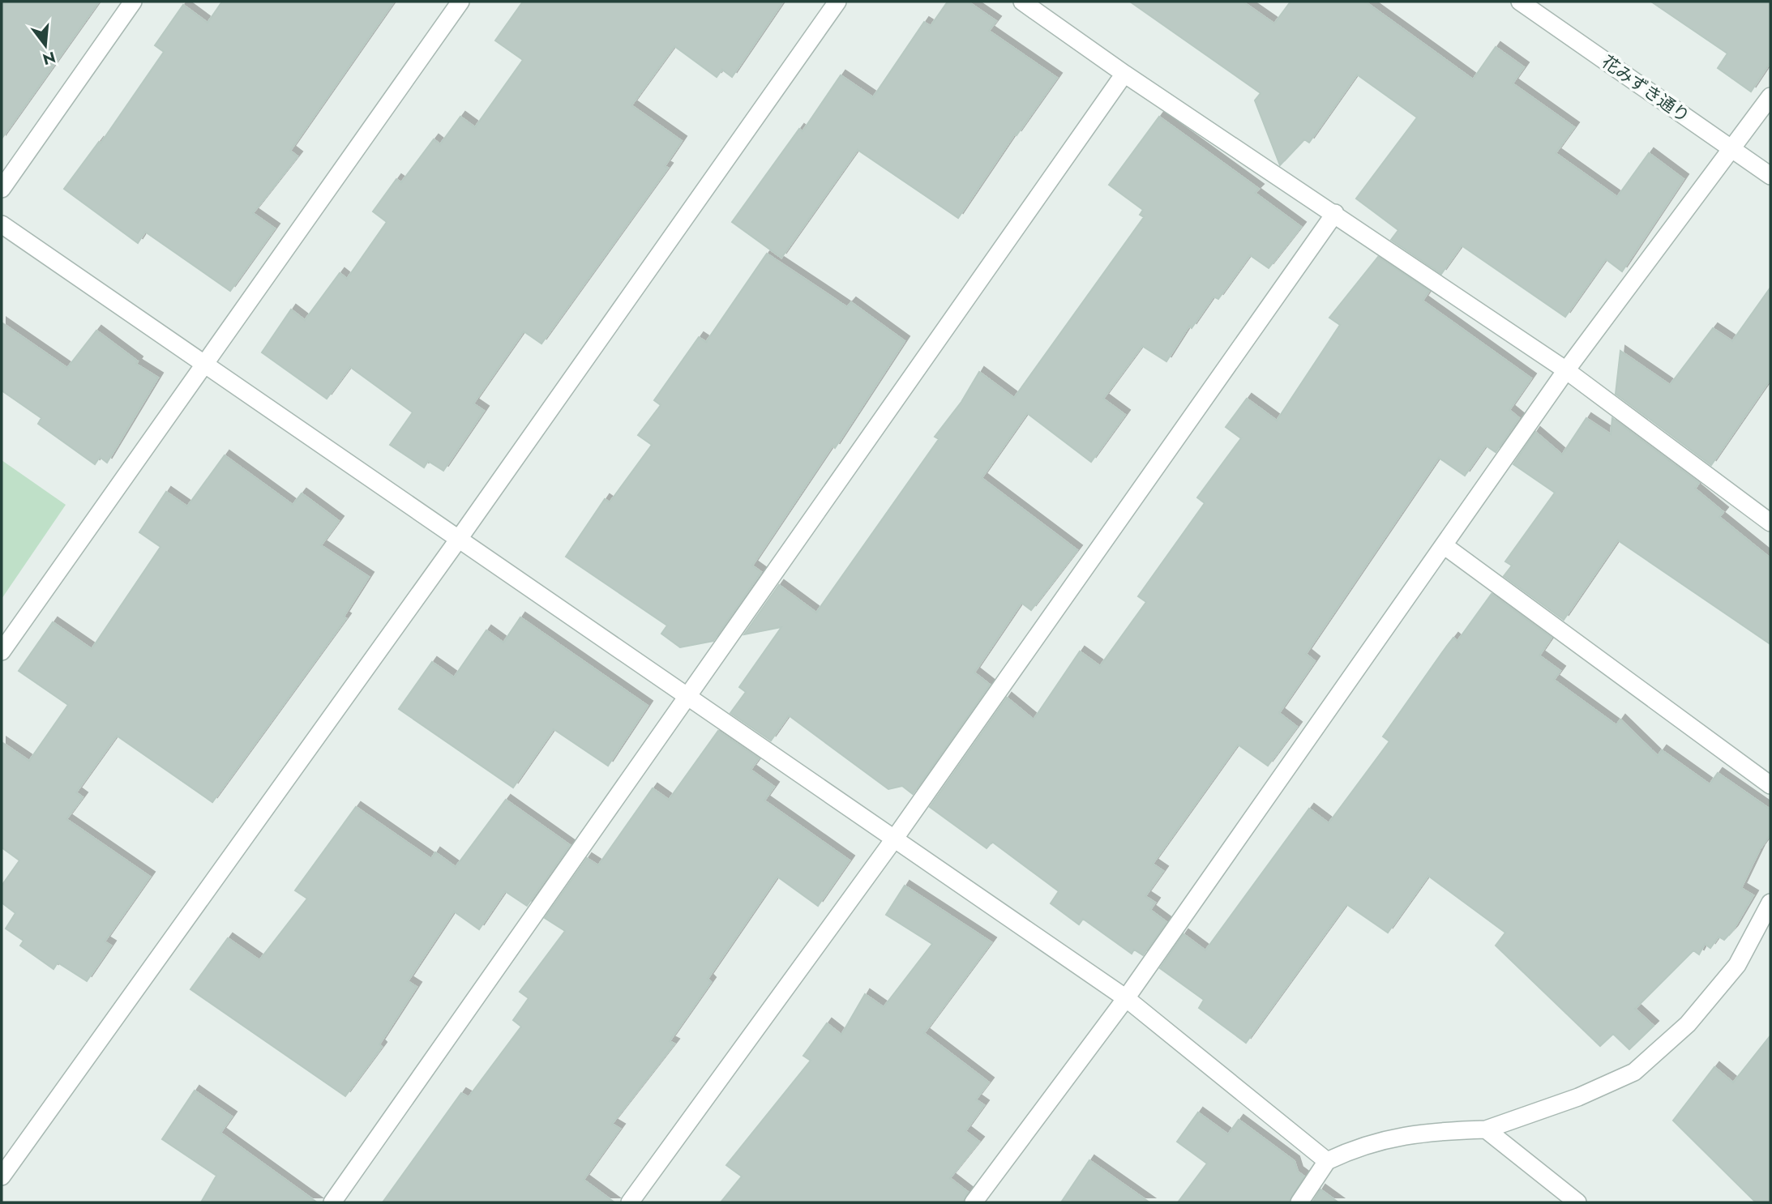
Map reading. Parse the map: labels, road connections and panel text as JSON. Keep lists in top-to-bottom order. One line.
{"streets":{"street":["花みずき通り"]},"north":"bottom"}
